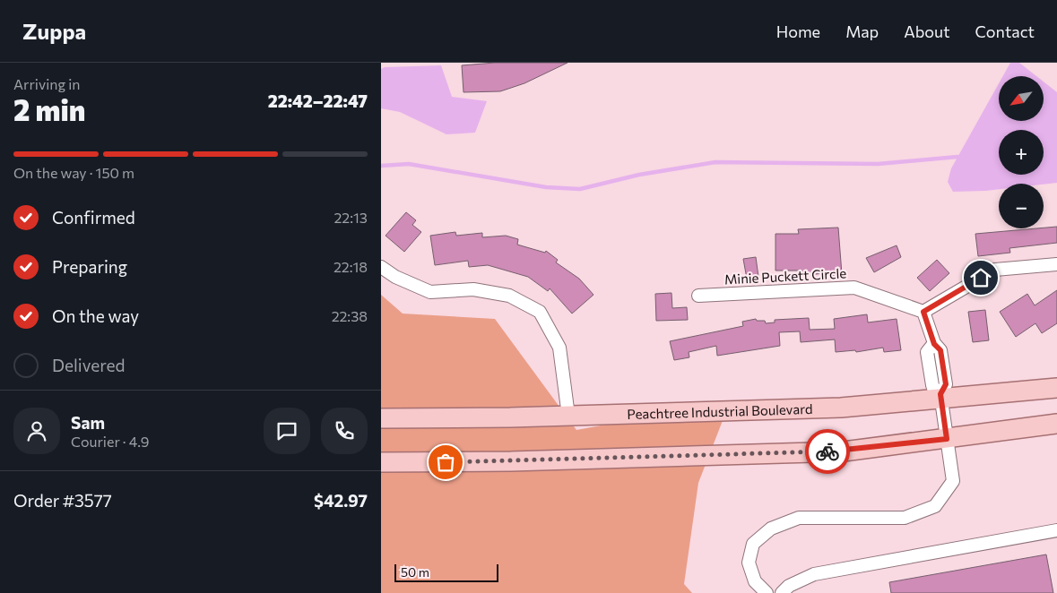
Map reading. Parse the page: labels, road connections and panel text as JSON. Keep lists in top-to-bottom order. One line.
{"streets":{"main road":["Peachtree Industrial Boulevard"],"street":["Minie Puckett Circle"]},"scale_bar":"50 m","north":"bottom left","page":{"header":"Zuppa","nav":["Home","Map","About","Contact"],"heading":["2 min","Arriving in","22:42–22:47"],"panel":["Sam","Courier · 4.9","Order #3577","$42.97"],"map_buttons":["+","−"],"bar":"On the way · 150 m","list":[["Confirmed","22:13"],["Preparing","22:18"],["On the way","22:38"],"Delivered"],"scale":"50 m"}}
